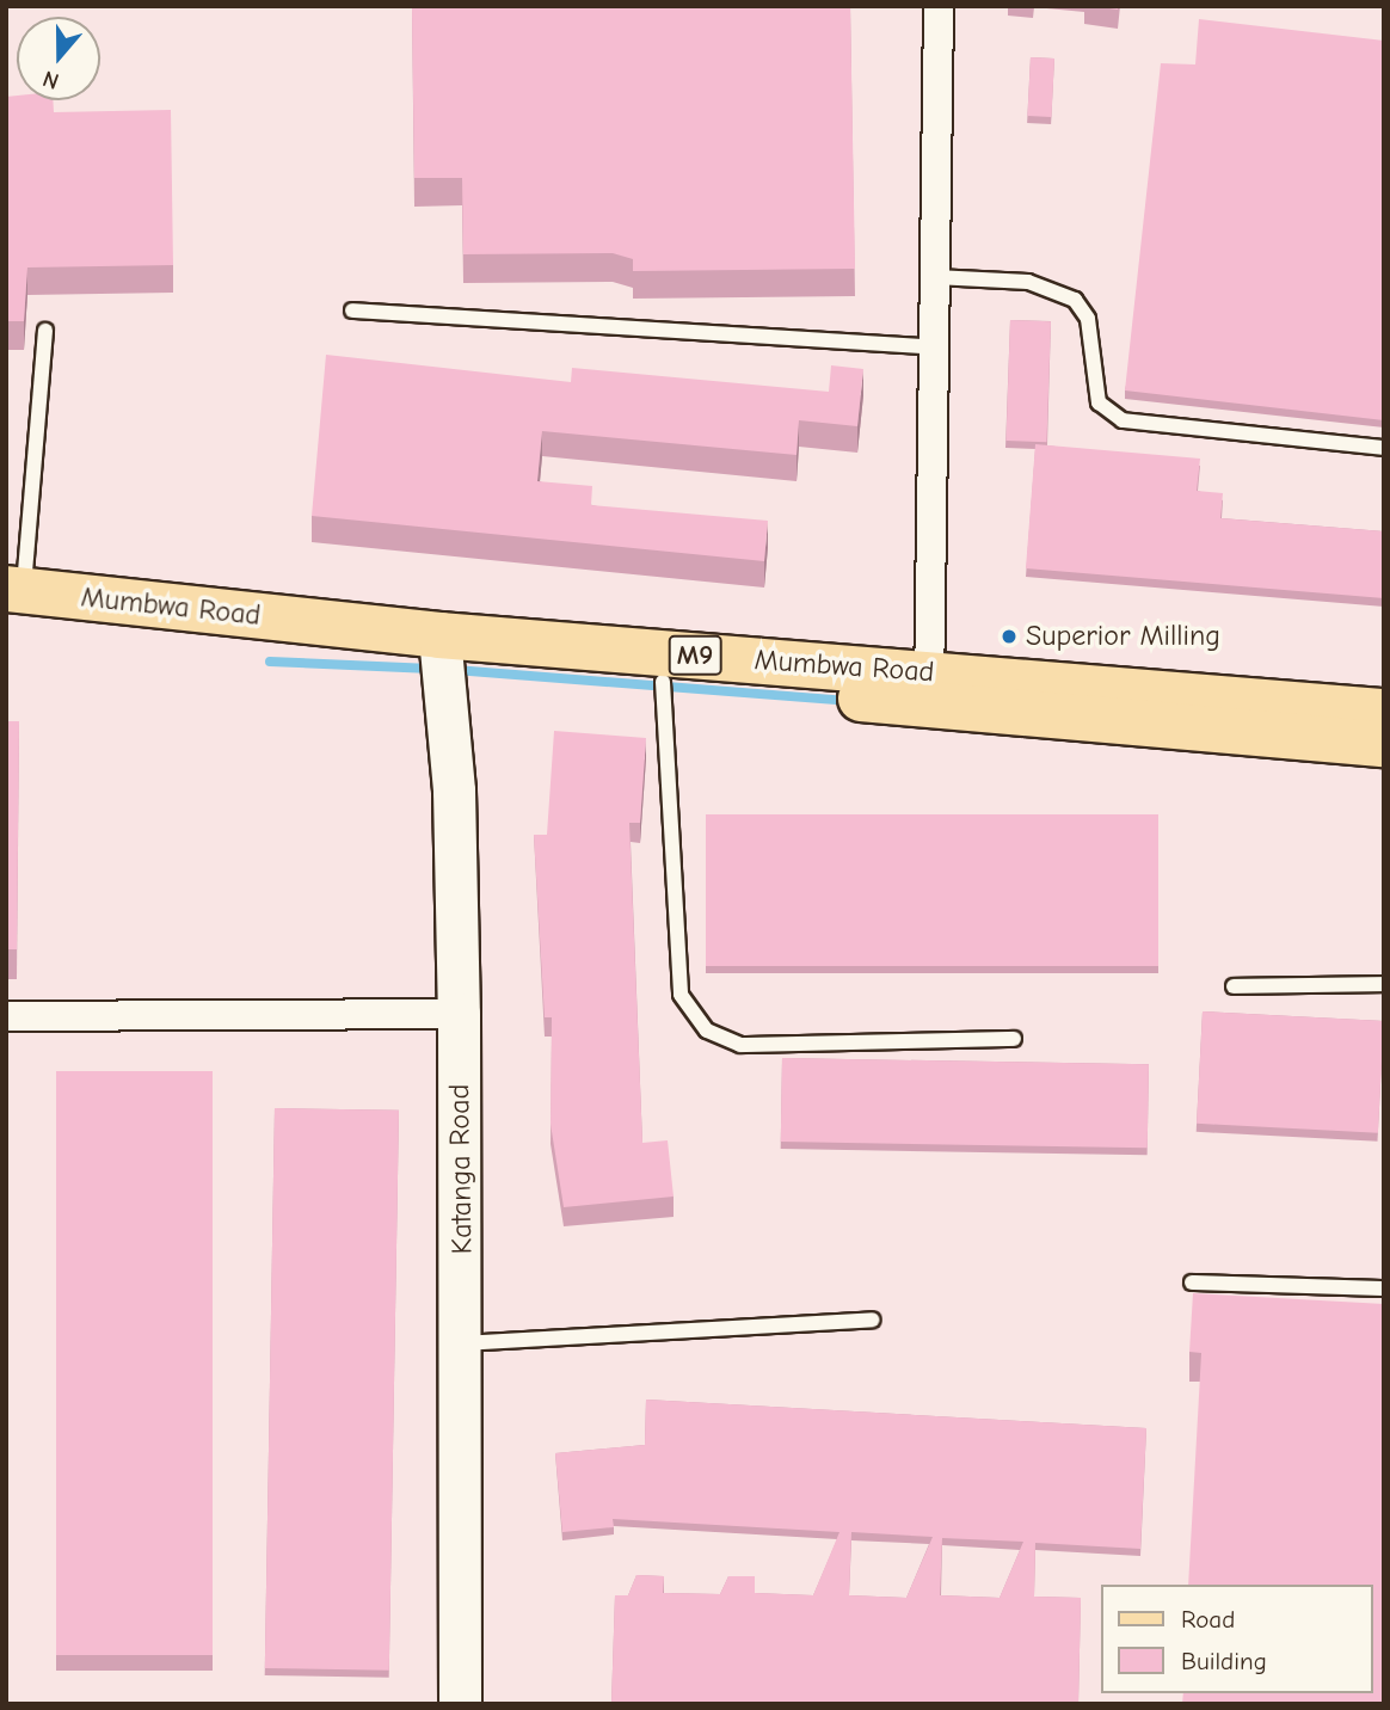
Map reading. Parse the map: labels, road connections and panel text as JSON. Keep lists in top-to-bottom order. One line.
{"streets":{"main road":["Mumbwa Road","M9"],"street":["Katanga Road"]},"crossings":[["Mumbwa Road","Katanga Road"]],"places":["Superior Milling"],"legend":["Road","Building"],"north":"bottom"}
